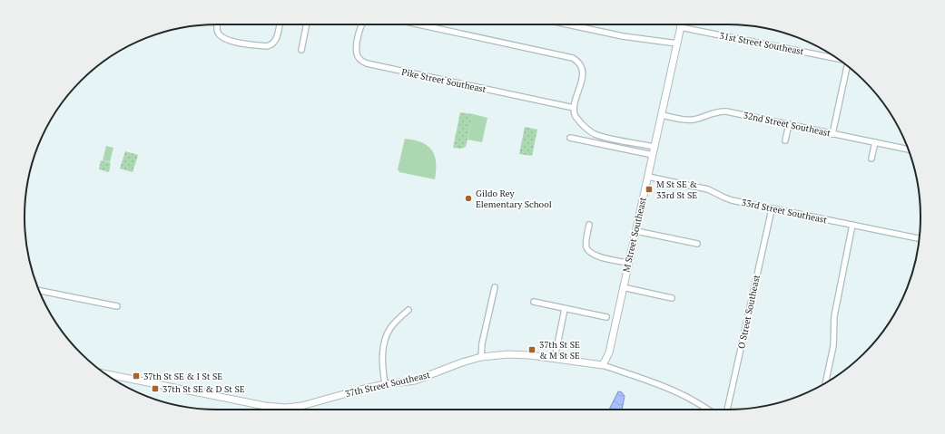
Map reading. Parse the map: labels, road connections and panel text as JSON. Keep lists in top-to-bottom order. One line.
{"streets":{"street":["31st Street Southeast","Pike Street Southeast","32nd Street Southeast","33rd Street Southeast","M Street Southeast","O Street Southeast","37th Street Southeast"]},"crossings":[["31st Street Southeast","M Street Southeast"],["32nd Street Southeast","M Street Southeast"],["33rd Street Southeast","M Street Southeast"],["33rd Street Southeast","O Street Southeast"],["M Street Southeast","37th Street Southeast"]],"places":{"transit":["M St SE & 33rd St SE","37th St SE & M St SE","37th St SE & I St SE","37th St SE & D St SE"],"other":["Gildo Rey Elementary School"]}}
